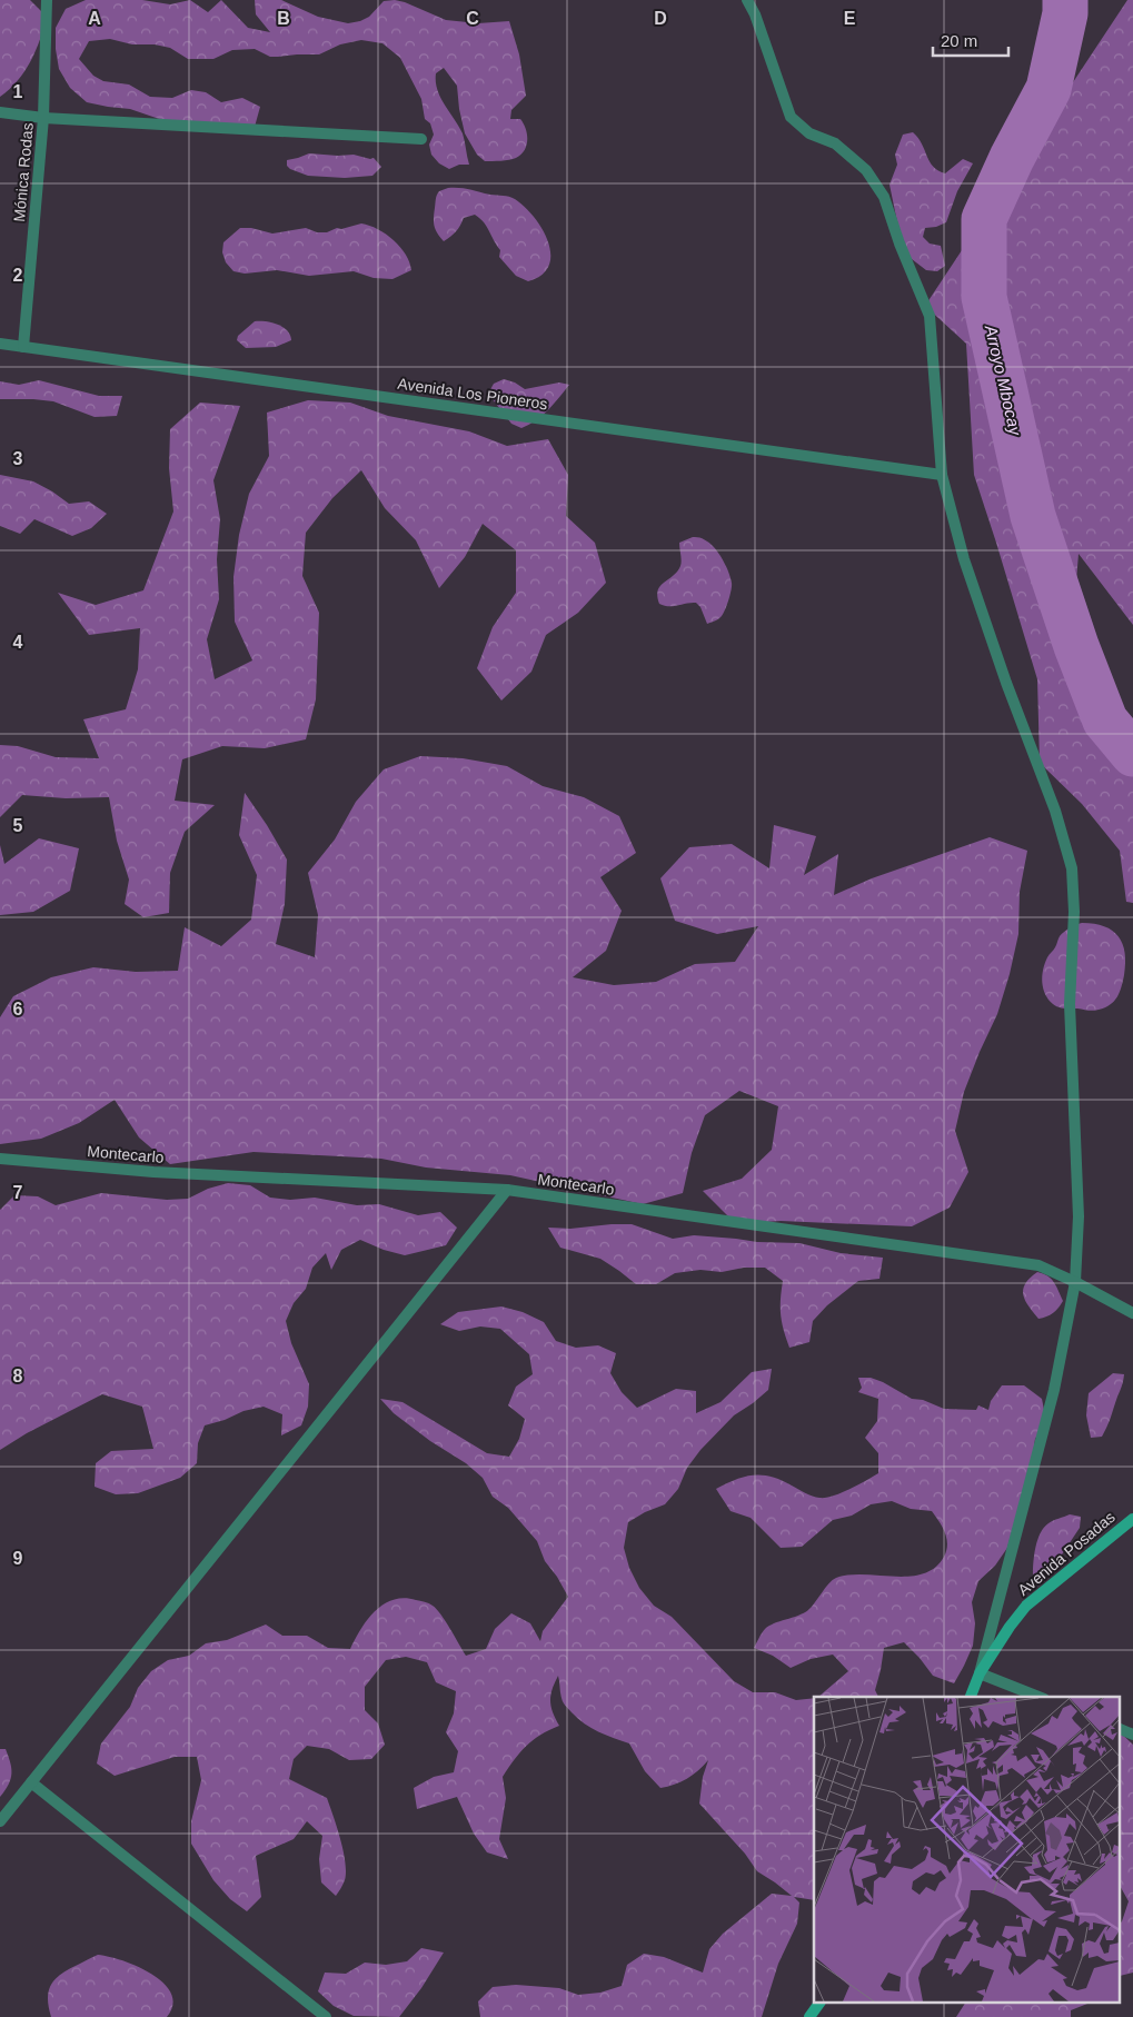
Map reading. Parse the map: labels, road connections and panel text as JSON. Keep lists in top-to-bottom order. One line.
{"streets":{"street":["Mónica Rodas","Avenida Los Pioneros","Montecarlo","Avenida Posadas"]},"crossings":[["Mónica Rodas","Avenida Los Pioneros"]],"water":["Arroyo Mbocay"],"scale_bar":"20 m","grid":{"columns":["A","B","C","D","E"],"rows":["1","2","3","4","5","6","7","8","9"]}}
